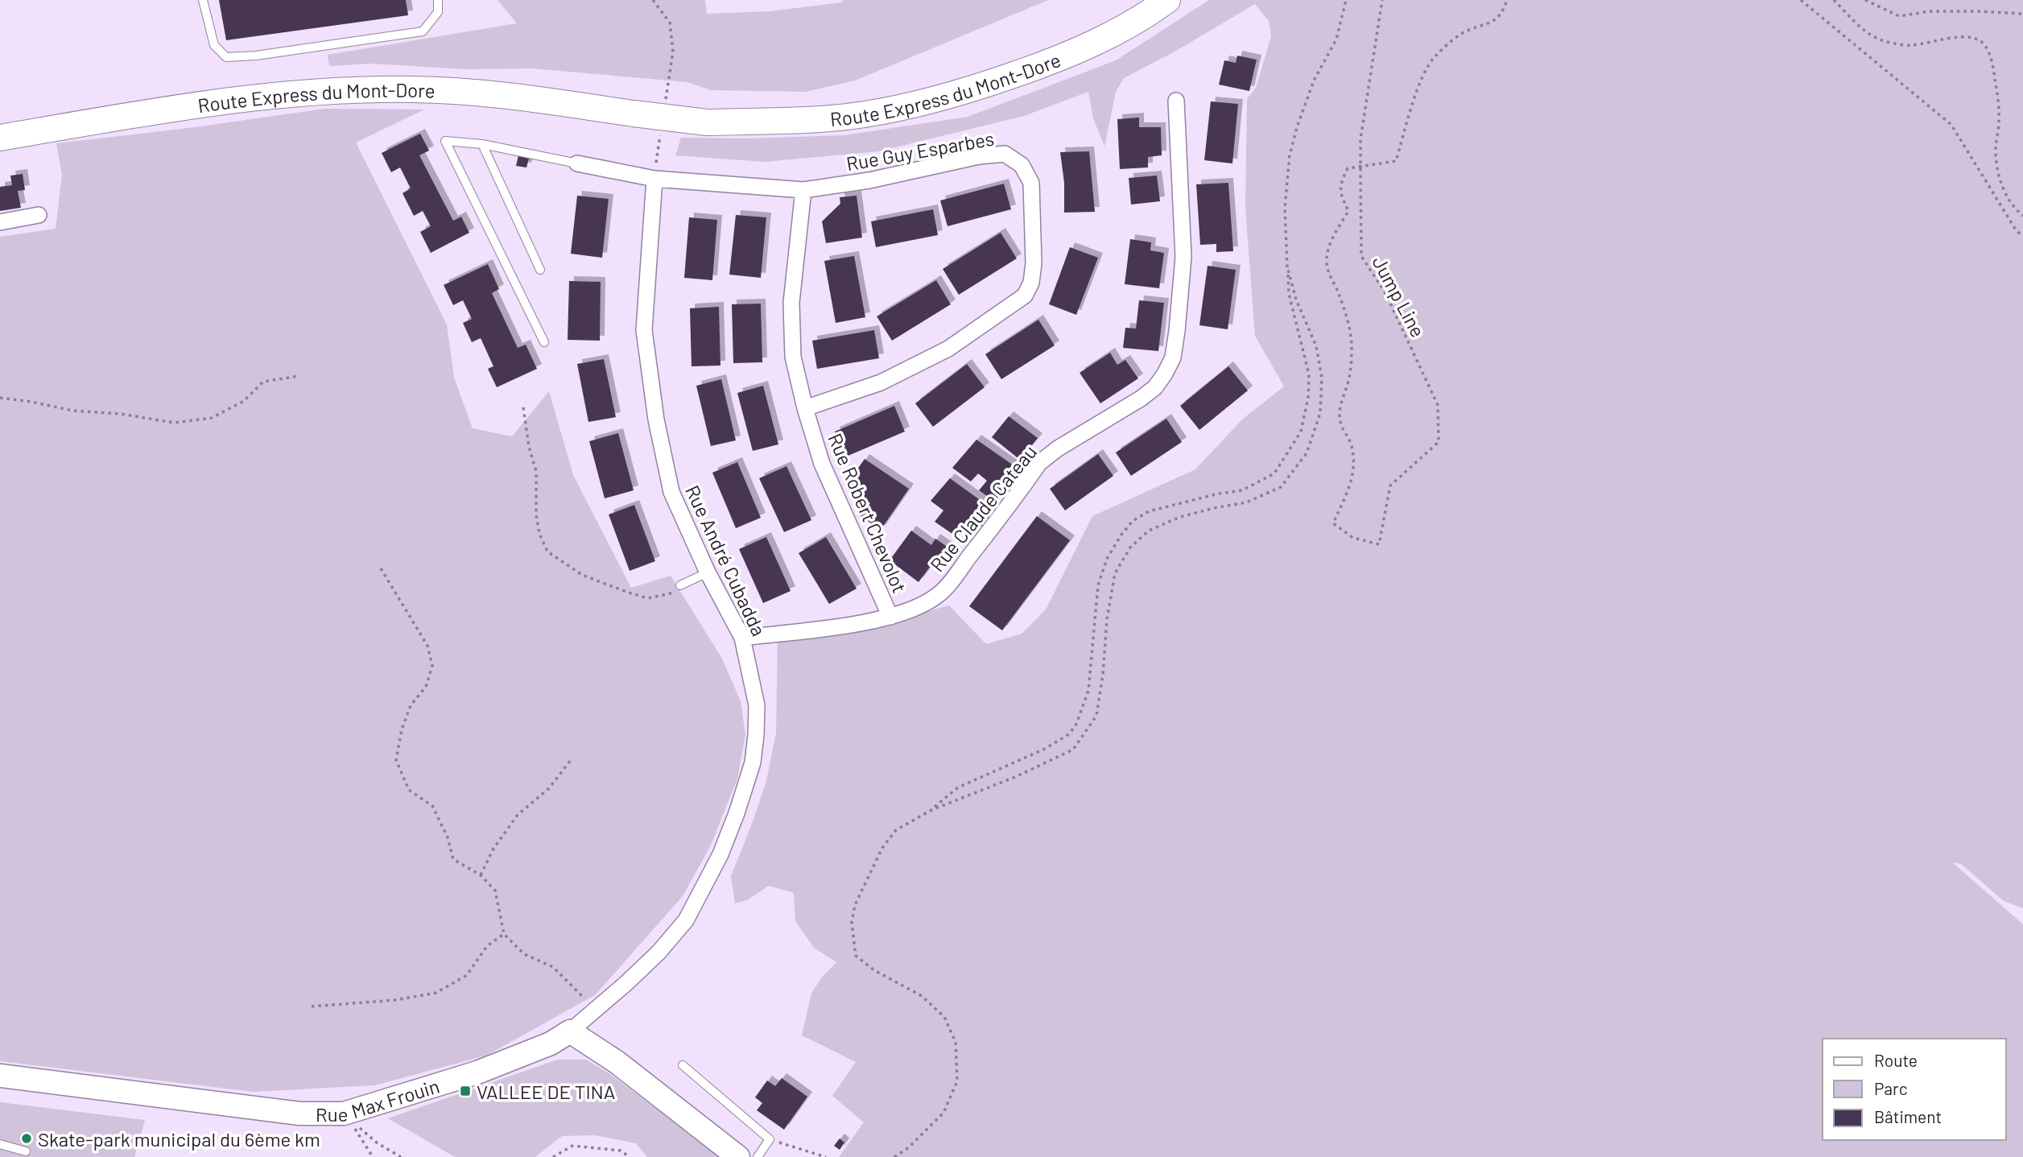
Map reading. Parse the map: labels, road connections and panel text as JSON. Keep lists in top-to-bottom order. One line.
{"streets":{"main road":["Route Express du Mont-Dore"],"street":["Rue Guy Esparbes","Rue Claude Cateau","Rue Robert Chevolot","Rue André Cubadda","Rue Max Frouin"],"path":["Jump Line"]},"crossings":[["Rue Guy Esparbes","Rue Robert Chevolot"],["Rue Guy Esparbes","Rue André Cubadda"],["Rue Claude Cateau","Rue Robert Chevolot"],["Rue Claude Cateau","Rue André Cubadda"],["Rue André Cubadda","Rue Max Frouin"]],"places":{"transit":["VALLEE DE TINA"],"other":["Skate-park municipal du 6ème km"]},"legend":["Route","Parc","Bâtiment"]}
